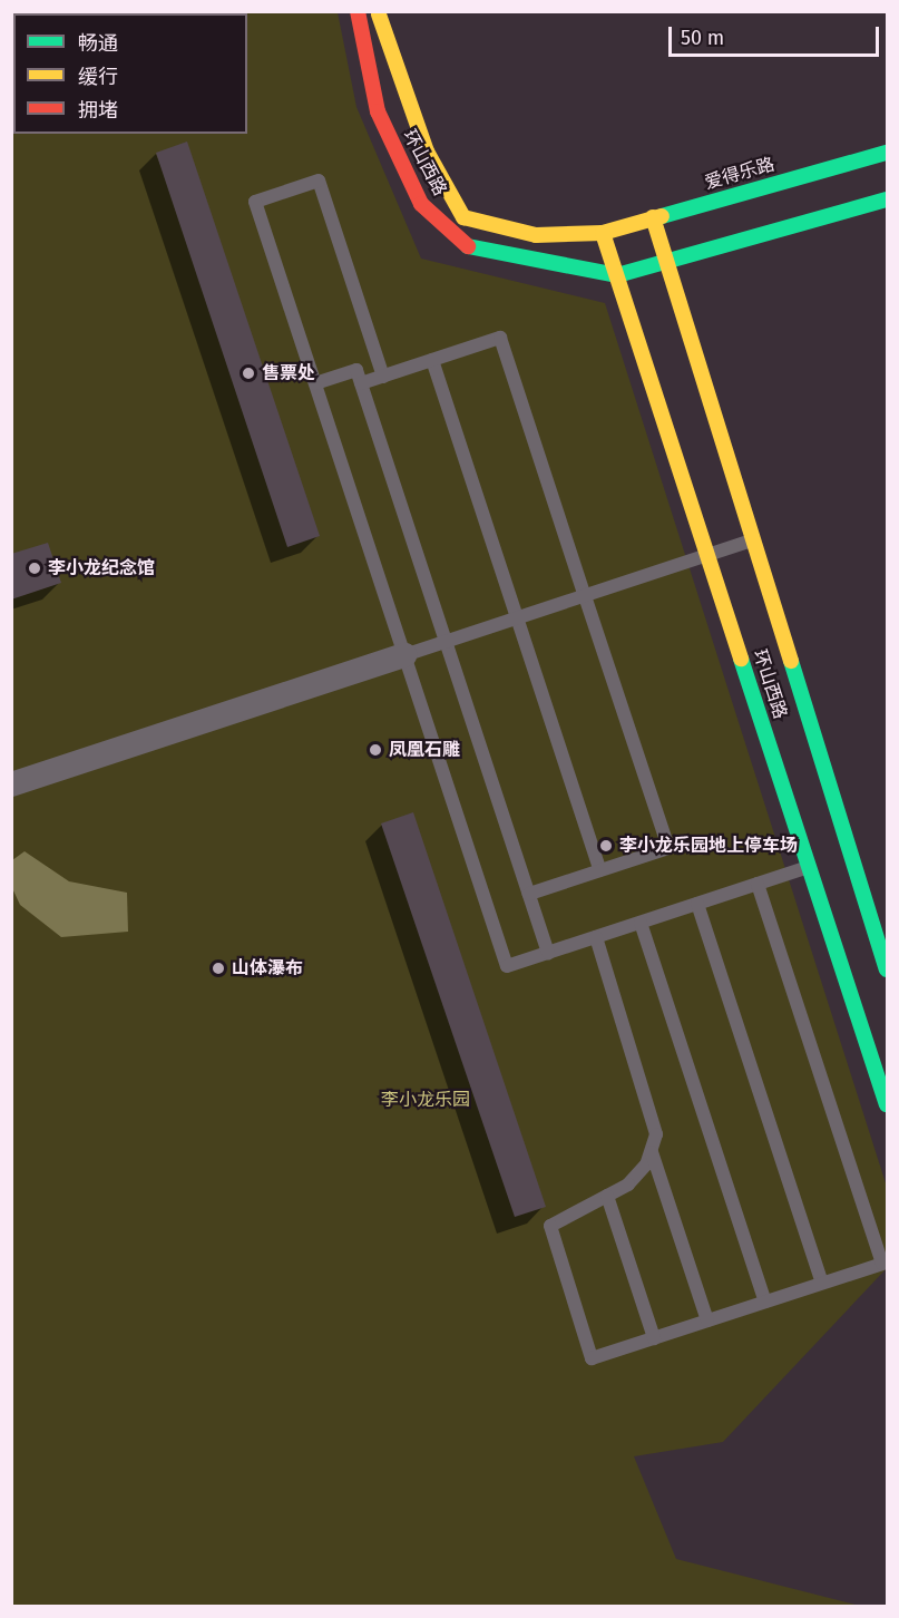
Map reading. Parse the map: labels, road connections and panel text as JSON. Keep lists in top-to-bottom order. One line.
{"streets":{"street":["环山西路","爱得乐路"]},"crossings":[["环山西路","爱得乐路"]],"parks":["李小龙乐园"],"places":["售票处","李小龙纪念馆","凤凰石雕","李小龙乐园地上停车场","山体瀑布"],"legend":["畅通","缓行","拥堵"],"scale_bar":"50 m"}
